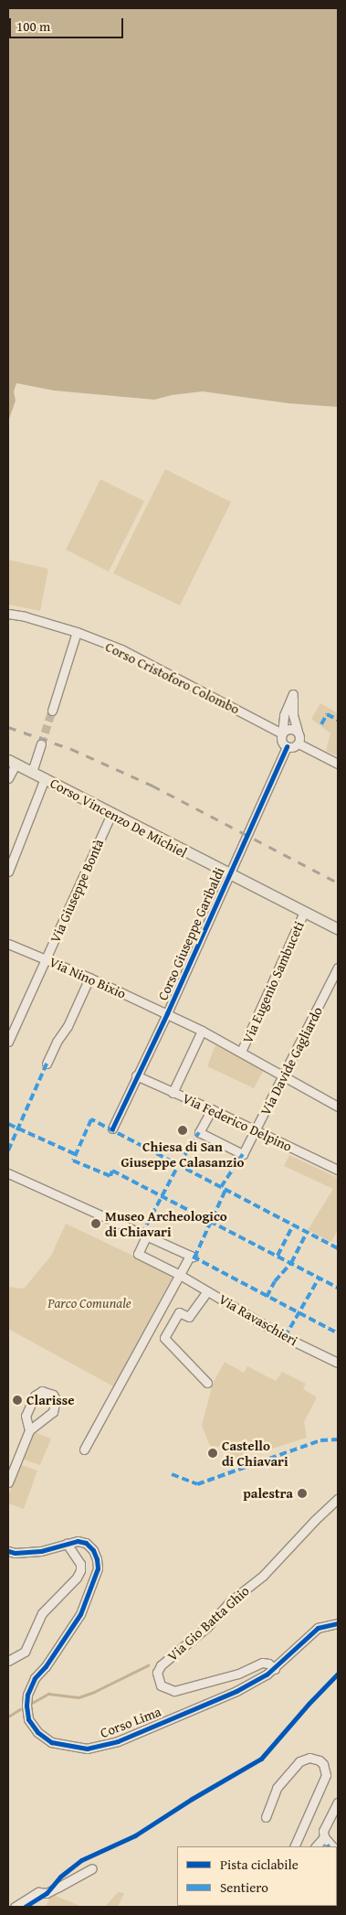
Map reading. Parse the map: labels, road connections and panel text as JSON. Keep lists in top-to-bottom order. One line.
{"streets":{"main road":["Corso Vincenzo De Michiel"],"street":["Corso Cristoforo Colombo","Via Giuseppe Bontà","Corso Giuseppe Garibaldi","Via Nino Bixio","Via Eugenio Sambuceti","Via Davide Gagliardo","Via Federico Delpino","Via Ravaschieri","Via Gio Batta Ghio","Corso Lima"]},"crossings":[["Corso Cristoforo Colombo","Corso Giuseppe Garibaldi"],["Corso Vincenzo De Michiel","Via Giuseppe Bontà"],["Corso Vincenzo De Michiel","Corso Giuseppe Garibaldi"],["Corso Vincenzo De Michiel","Via Eugenio Sambuceti"],["Via Giuseppe Bontà","Via Nino Bixio"],["Corso Giuseppe Garibaldi","Via Nino Bixio"],["Corso Giuseppe Garibaldi","Via Federico Delpino"],["Via Nino Bixio","Via Eugenio Sambuceti"],["Via Nino Bixio","Via Davide Gagliardo"],["Via Davide Gagliardo","Via Federico Delpino"],["Via Gio Batta Ghio","Corso Lima"]],"parks":["Parco Comunale"],"places":["Chiesa di San Giuseppe Calasanzio","Museo Archeologico di Chiavari","Clarisse","Castello di Chiavari","palestra"],"legend":["Pista ciclabile","Sentiero"],"scale_bar":"100 m"}
